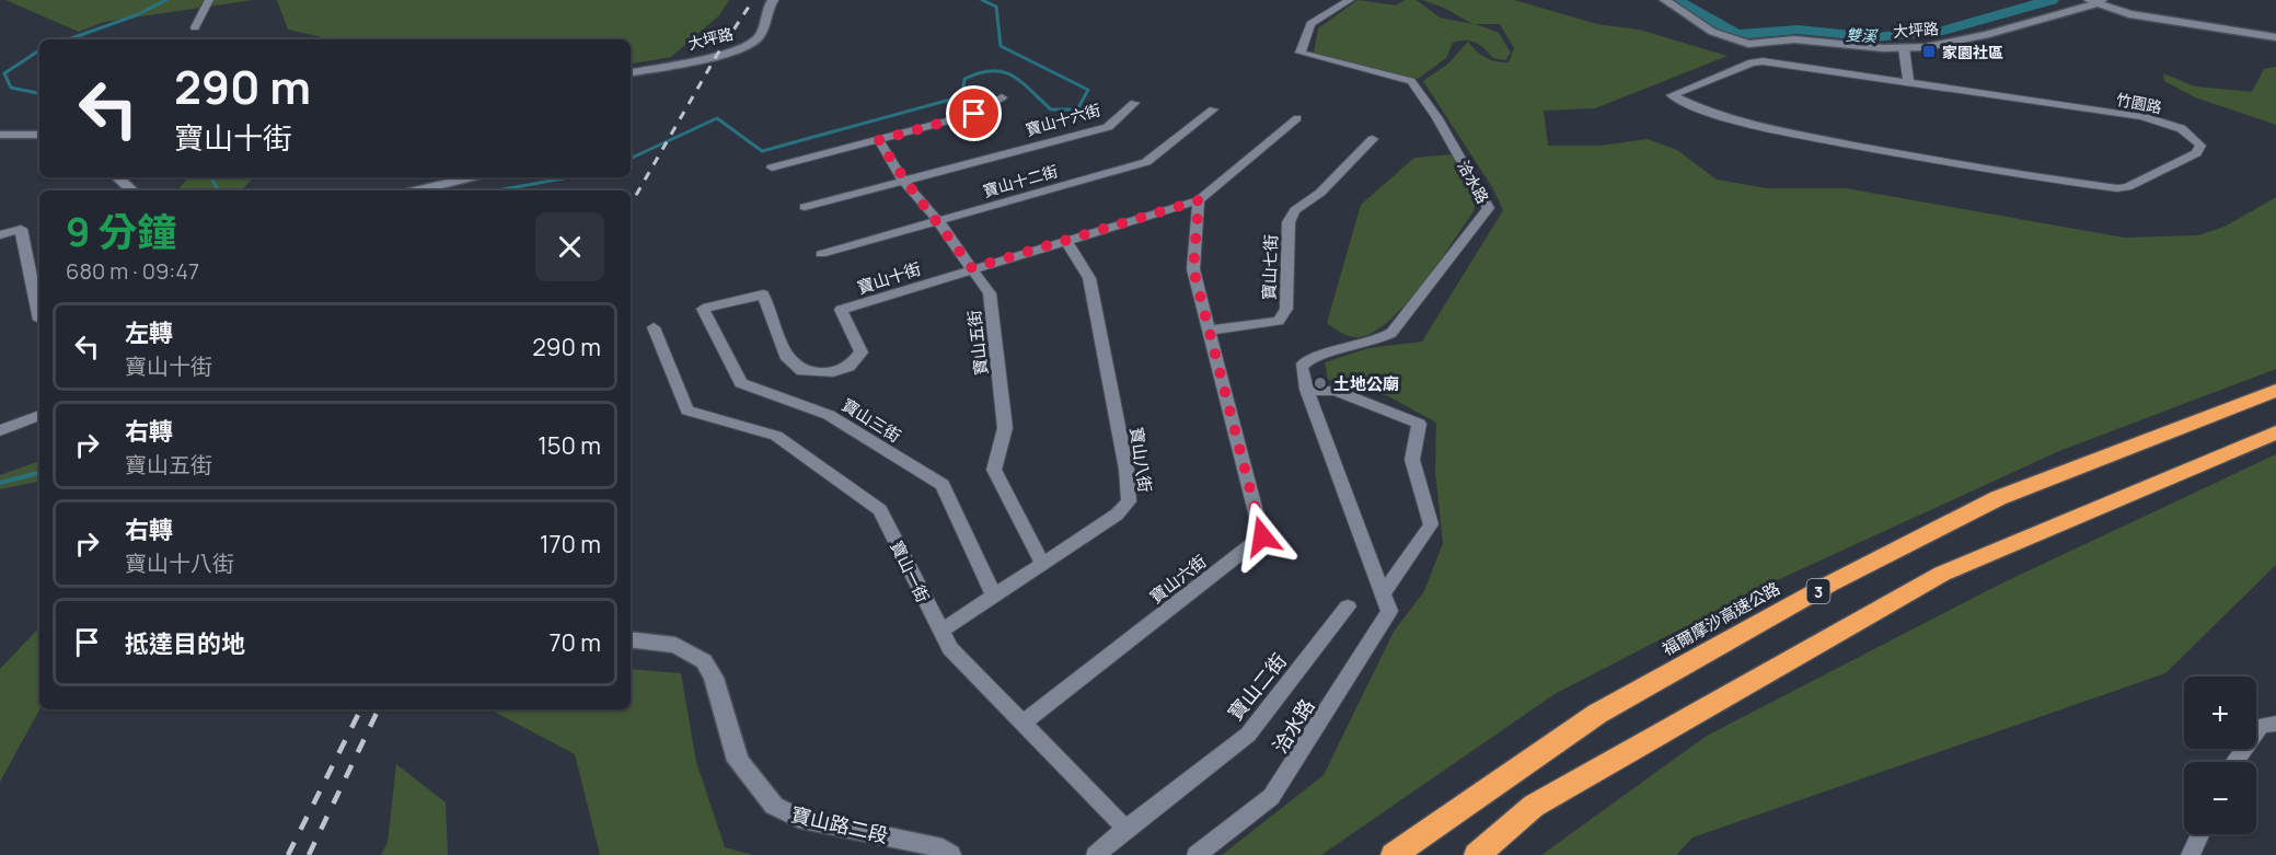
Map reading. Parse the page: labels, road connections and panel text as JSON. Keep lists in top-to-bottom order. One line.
{"streets":{"highway":["3","福爾摩沙高速公路"],"street":["大坪路","竹園路","寶山十六街","寶山十二街","洽水路","寶山七街","寶山十街","寶山五街","寶山三街","寶山八街","寶山一街","寶山六街","寶山二街","寶山路二段"]},"crossings":[["寶山十六街","寶山五街"],["寶山十二街","寶山五街"],["寶山七街","寶山六街"],["寶山十街","寶山五街"],["寶山十街","寶山三街"],["寶山十街","寶山八街"],["寶山十街","寶山六街"],["寶山五街","寶山八街"],["寶山三街","寶山八街"],["寶山八街","寶山一街"],["寶山一街","寶山六街"],["寶山一街","寶山二街"]],"water":["雙溪"],"places":{"transit":["家園社區"],"other":["土地公廟"]},"page":{"turn":["290 m","寶山十街"],"heading":["9 分鐘","680 m · 09:47"],"list":[{"name":"左轉","note":"寶山十街","value":"290 m"},{"name":"右轉","note":"寶山五街","value":"150 m"},{"name":"右轉","note":"寶山十八街","value":"170 m"},{"name":"抵達目的地","value":"70 m"}],"map_buttons":["+","−"]}}
